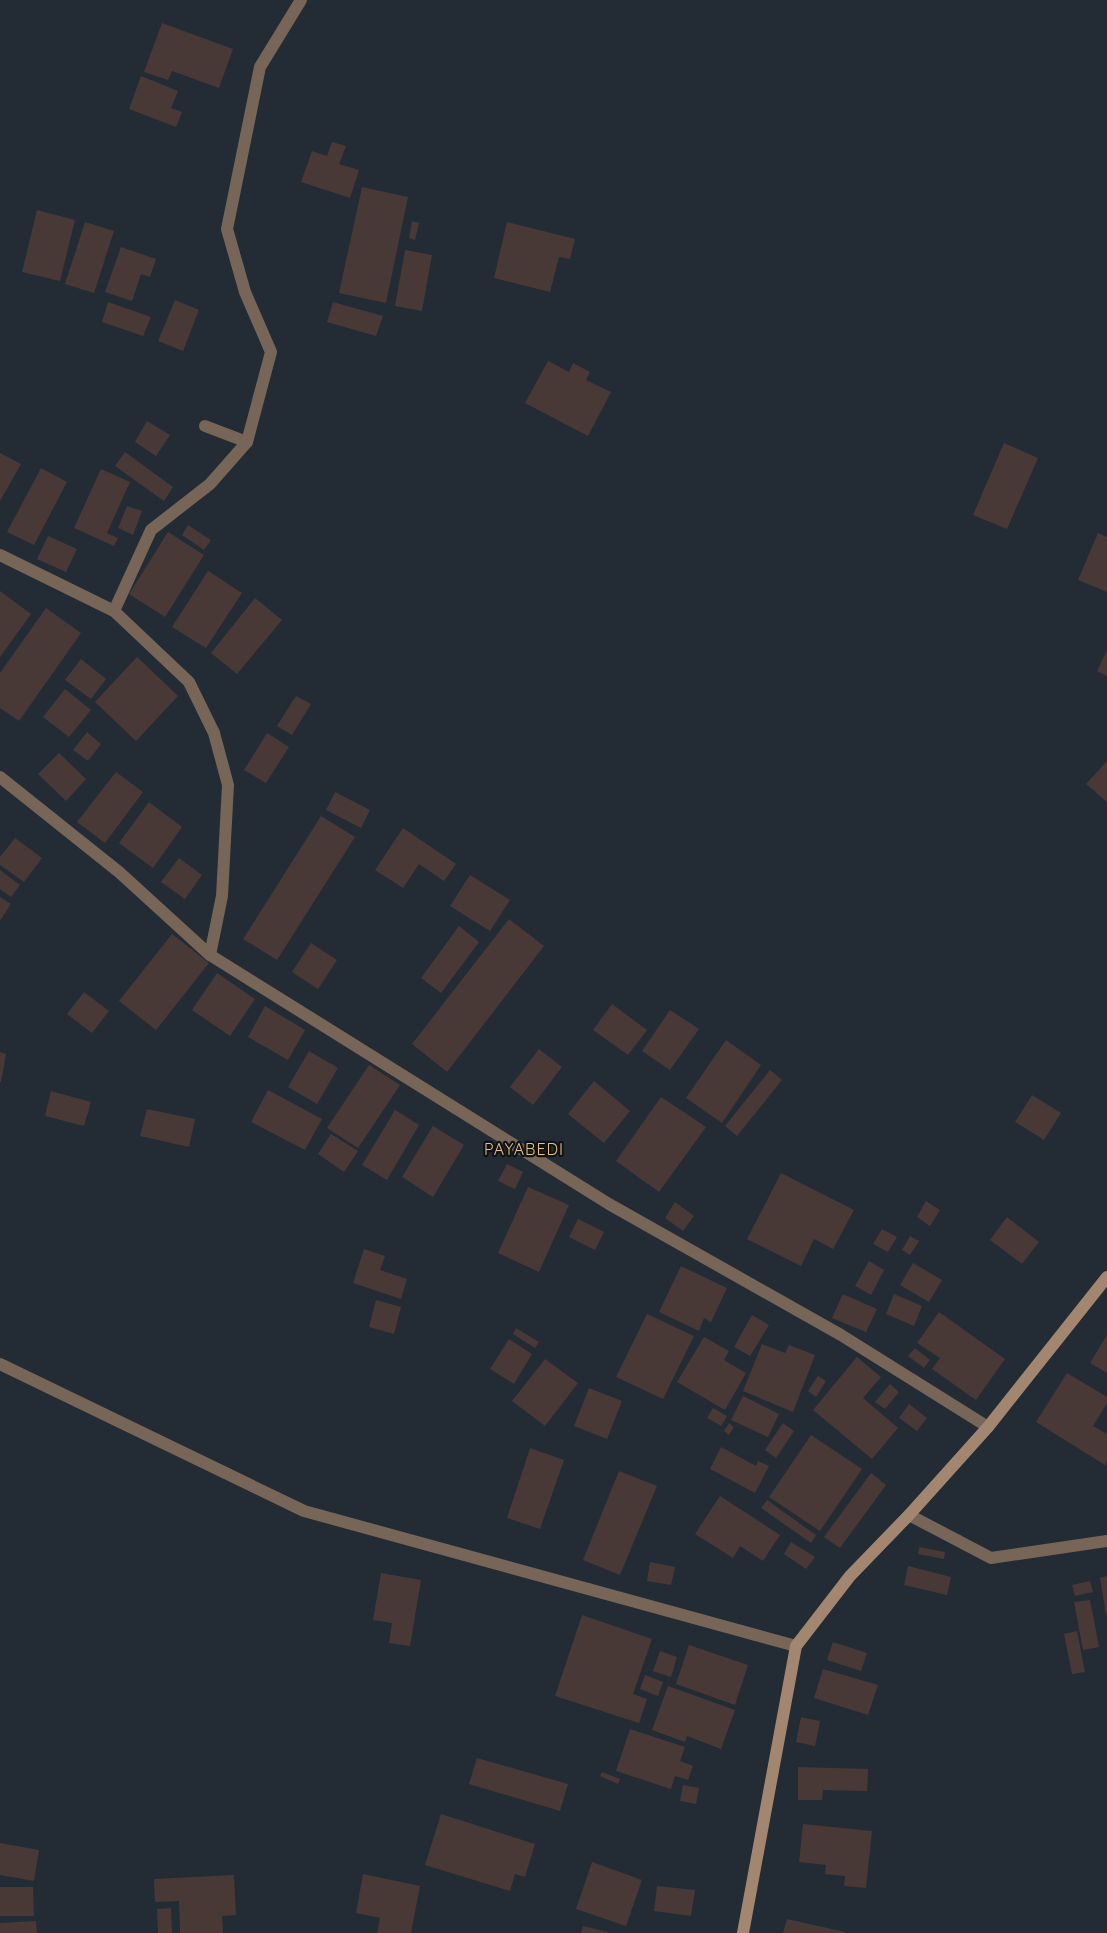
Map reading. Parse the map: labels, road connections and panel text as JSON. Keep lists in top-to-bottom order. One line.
{"districts":["PAYABEDI"]}
